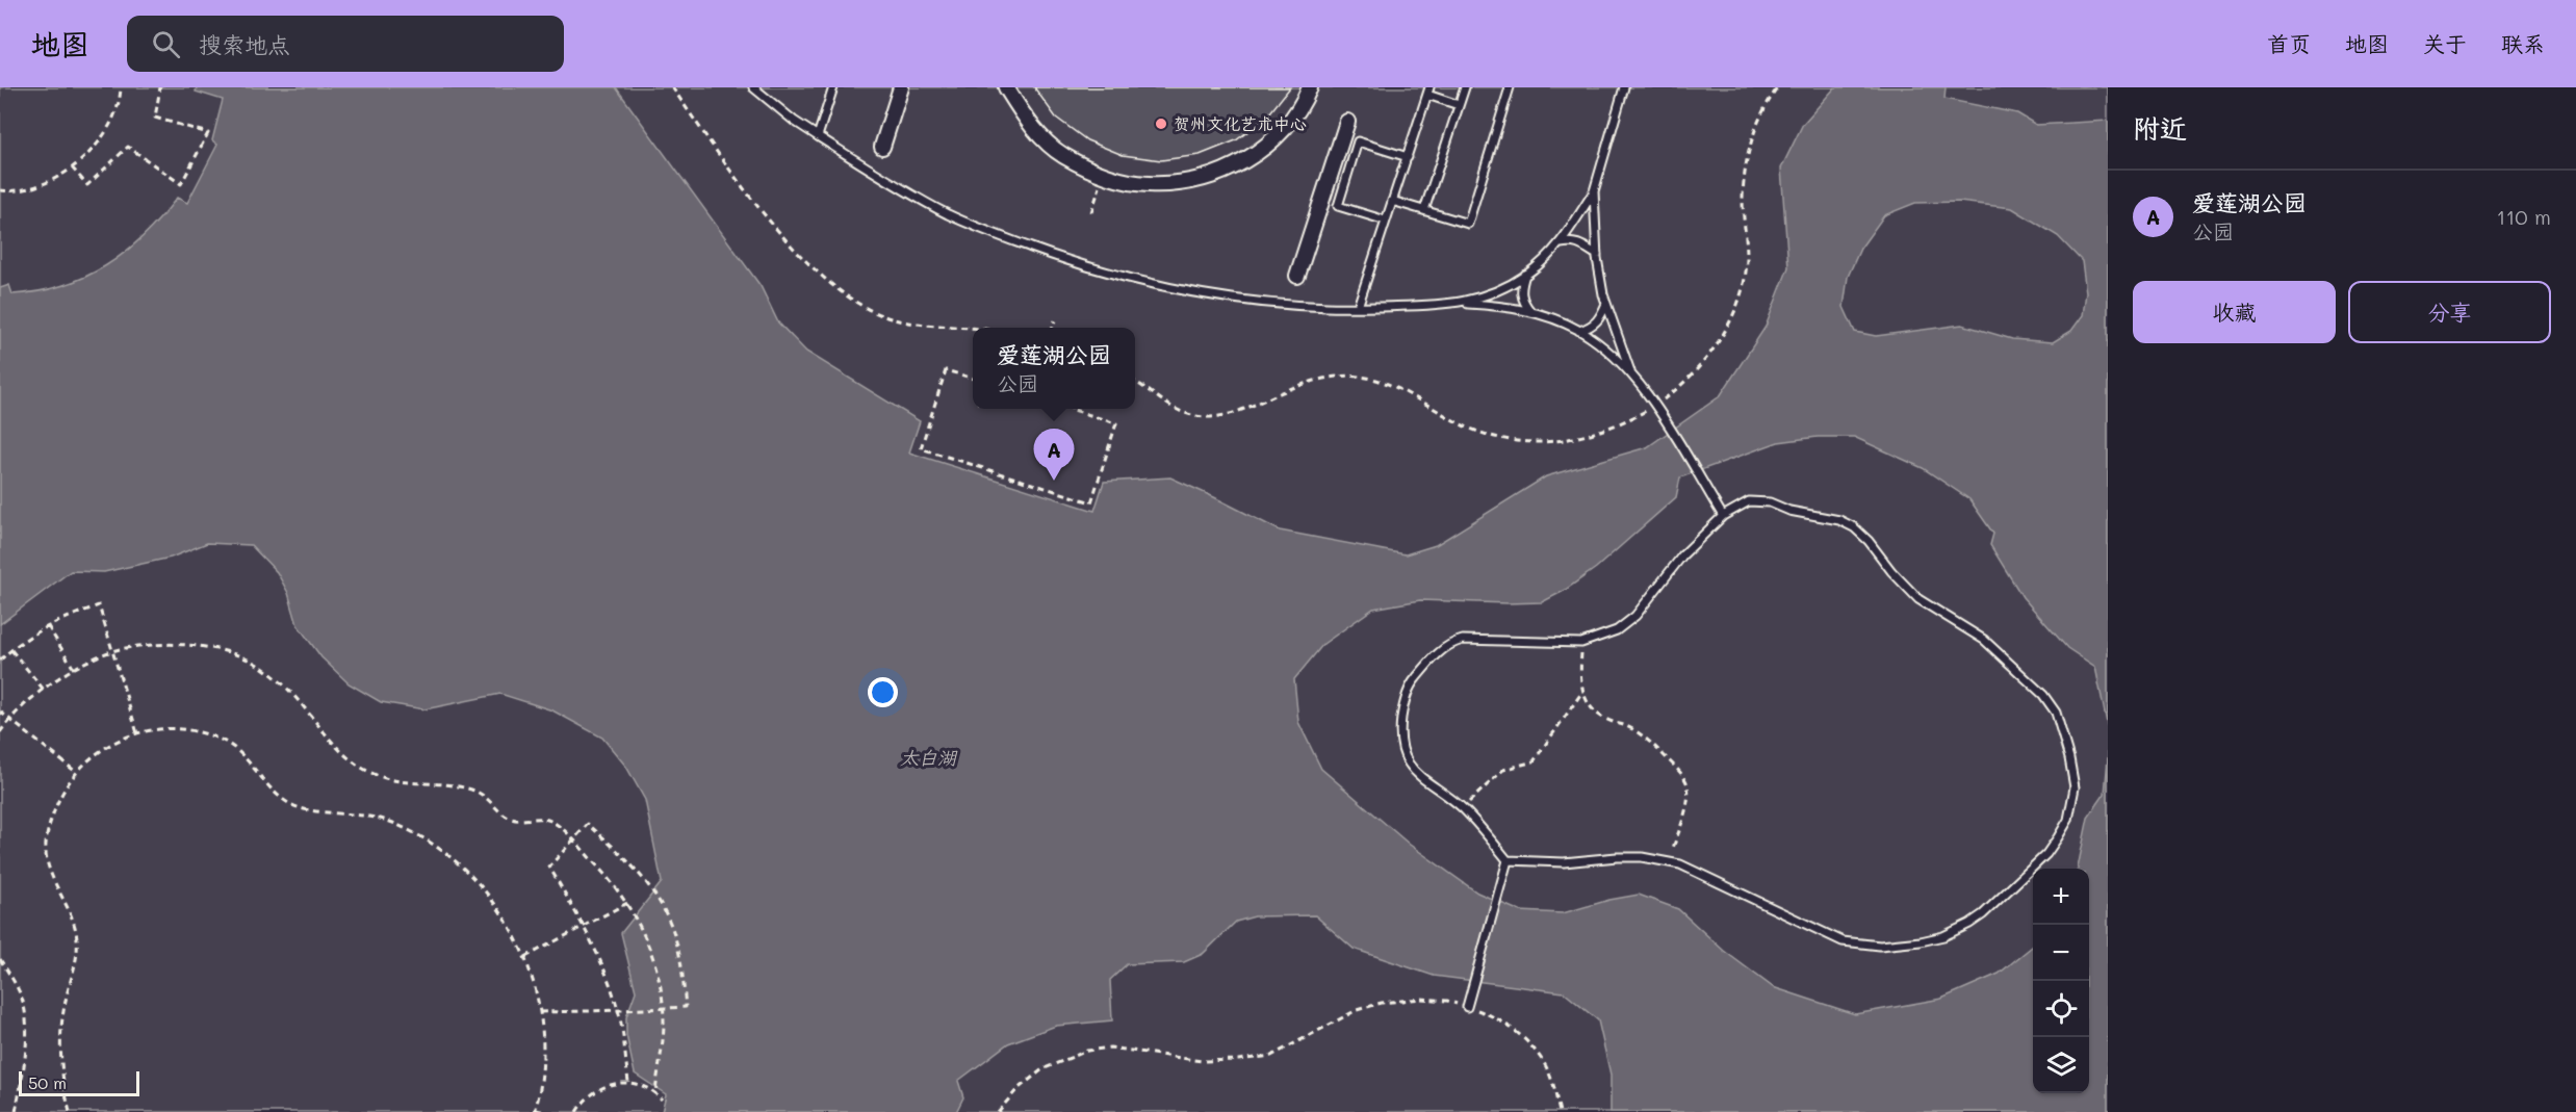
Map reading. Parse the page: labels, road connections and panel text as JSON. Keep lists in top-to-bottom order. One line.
{"water":["太白湖"],"places":["贺州文化艺术中心"],"scale_bar":"50 m","page":{"header":"地图","search":"搜索地点","nav":["首页","地图","关于","联系"],"heading":"附近","list":[{"mark":"A","name":"爱莲湖公园","note":"公园","value":"110 m"}],"buttons":["收藏","分享"],"popup":["爱莲湖公园","公园"],"pins":"A","map_buttons":["+","−"],"scale":"50 m"}}
